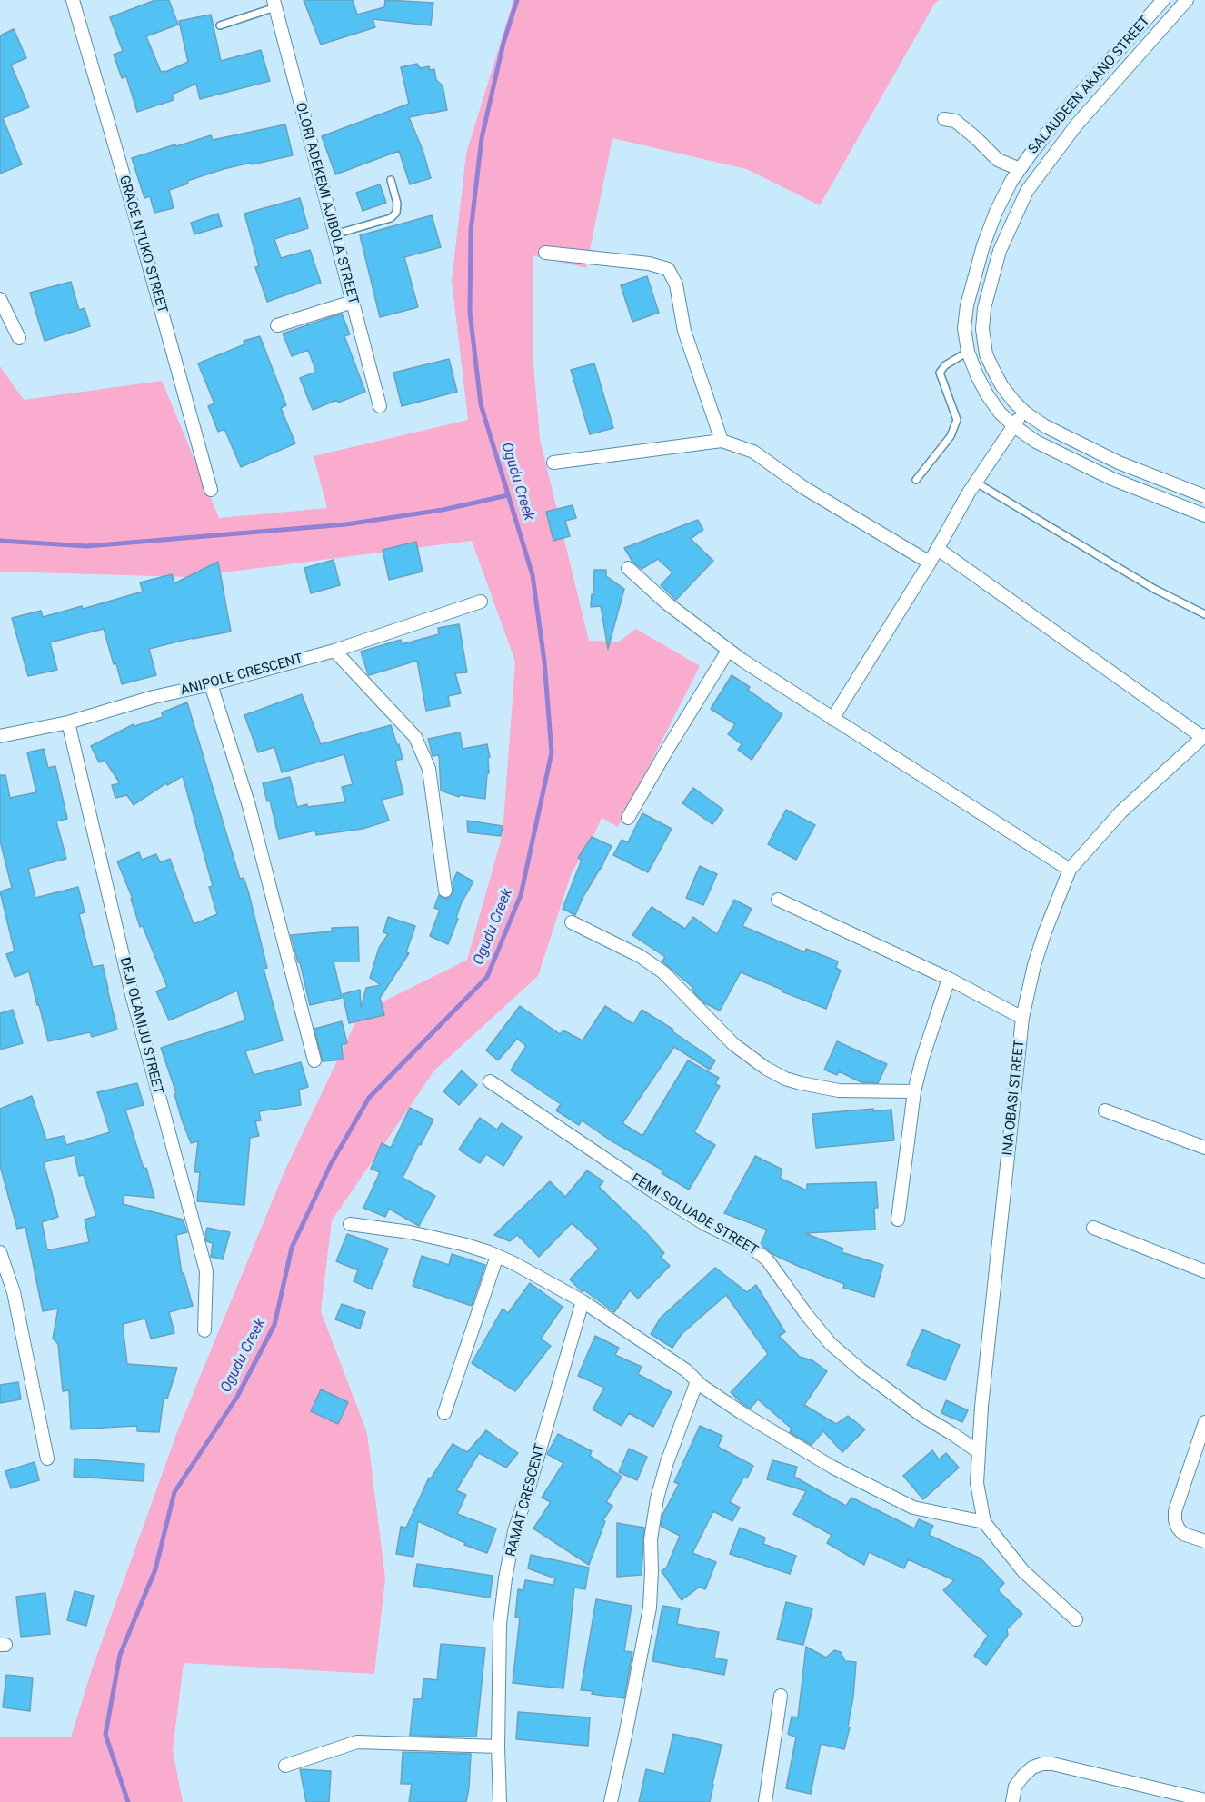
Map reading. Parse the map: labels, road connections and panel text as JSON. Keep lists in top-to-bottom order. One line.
{"streets":{"street":["SALAUDEEN AKANO STREET","OLORI ADEKEMI AJIBOLA STREET","GRACE NTUKO STREET","ANIPOLE CRESCENT","DEJI OLAMIJU STREET","INA OBASI STREET","FEMI SOLUADE STREET","RAMAT CRESCENT"]},"crossings":[["ANIPOLE CRESCENT","DEJI OLAMIJU STREET"],["INA OBASI STREET","FEMI SOLUADE STREET"]],"water":["Ogudu Creek"]}
